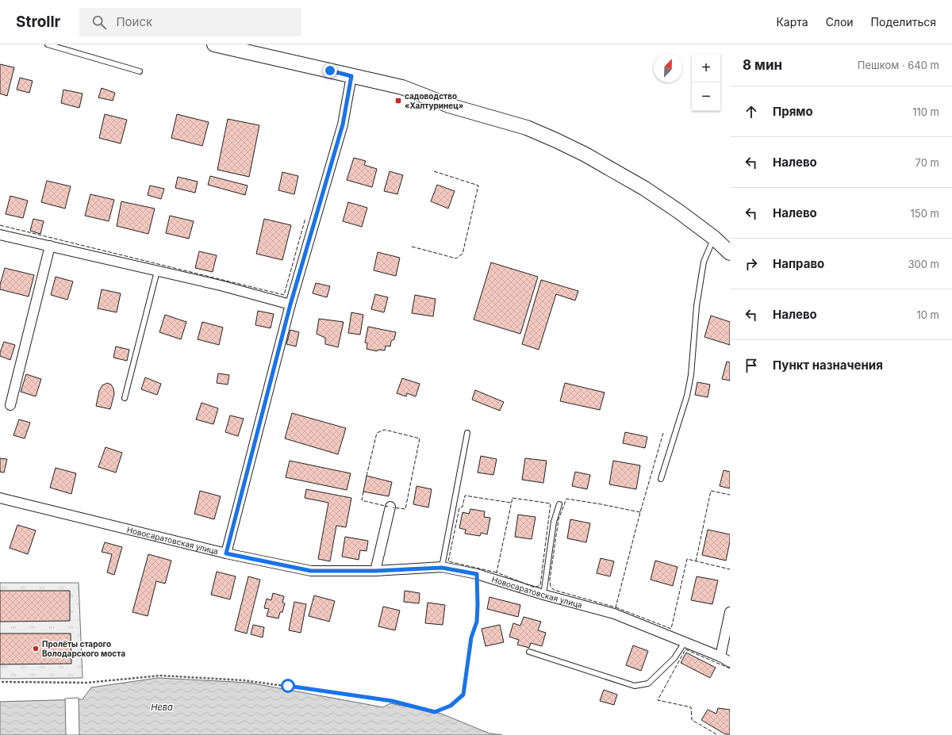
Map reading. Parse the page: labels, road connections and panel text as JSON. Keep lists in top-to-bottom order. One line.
{"streets":{"street":["Новосаратовская улица"]},"water":["Нева"],"places":{"transit":["садоводство «Халтуринец»"],"other":["Пролёты старого Володарского моста"]},"north":"top right","page":{"header":"Strollr","search":"Поиск","nav":["Карта","Слои","Поделиться"],"heading":["8 мин","Пешком · 640 m"],"map_buttons":["+","−"],"list":[["Прямо","110 m"],["Налево","70 m"],["Налево","150 m"],["Направо","300 m"],["Налево","10 m"],"Пункт назначения"]}}
